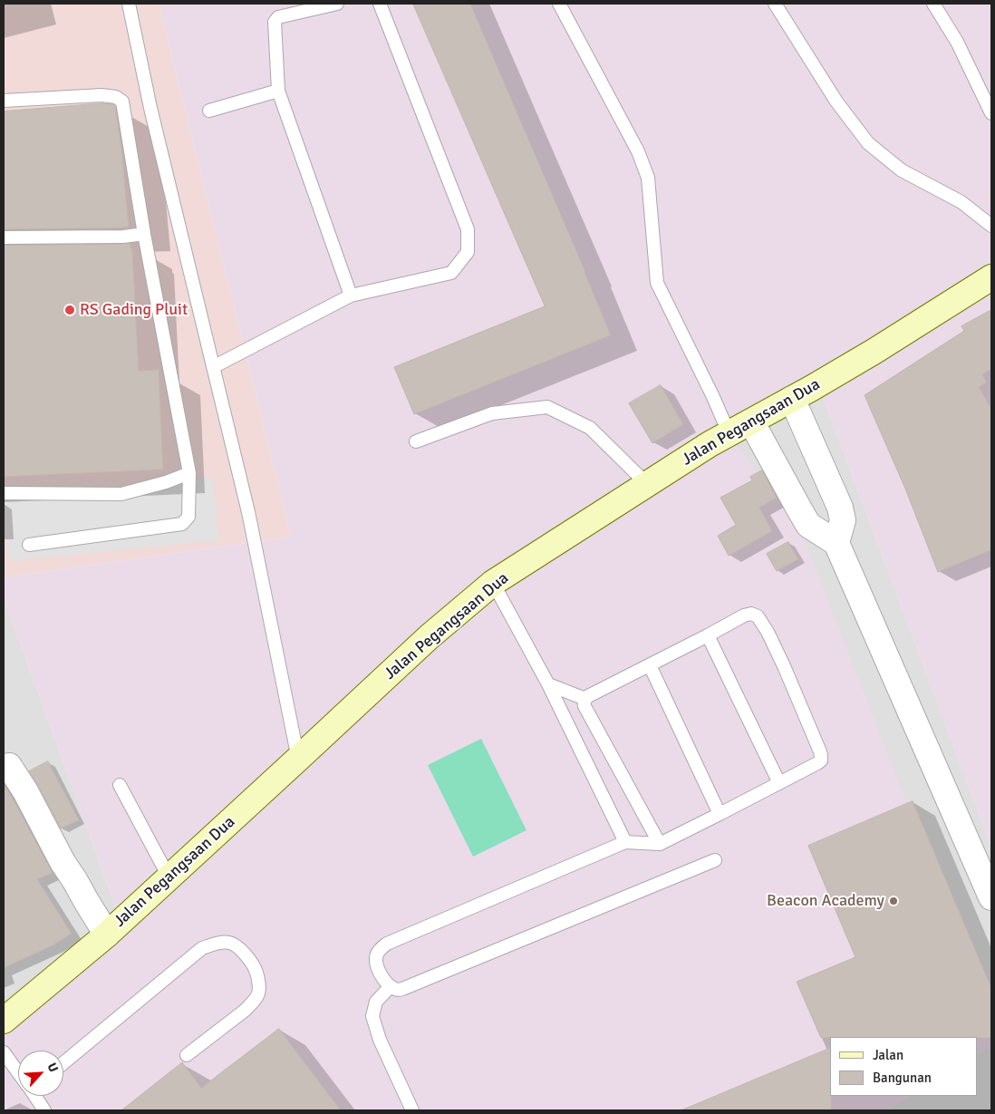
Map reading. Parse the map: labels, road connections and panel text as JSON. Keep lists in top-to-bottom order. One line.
{"streets":{"main road":["Jalan Pegangsaan Dua"]},"places":["RS Gading Pluit","Beacon Academy"],"legend":["Jalan","Bangunan"],"north":"top right"}
